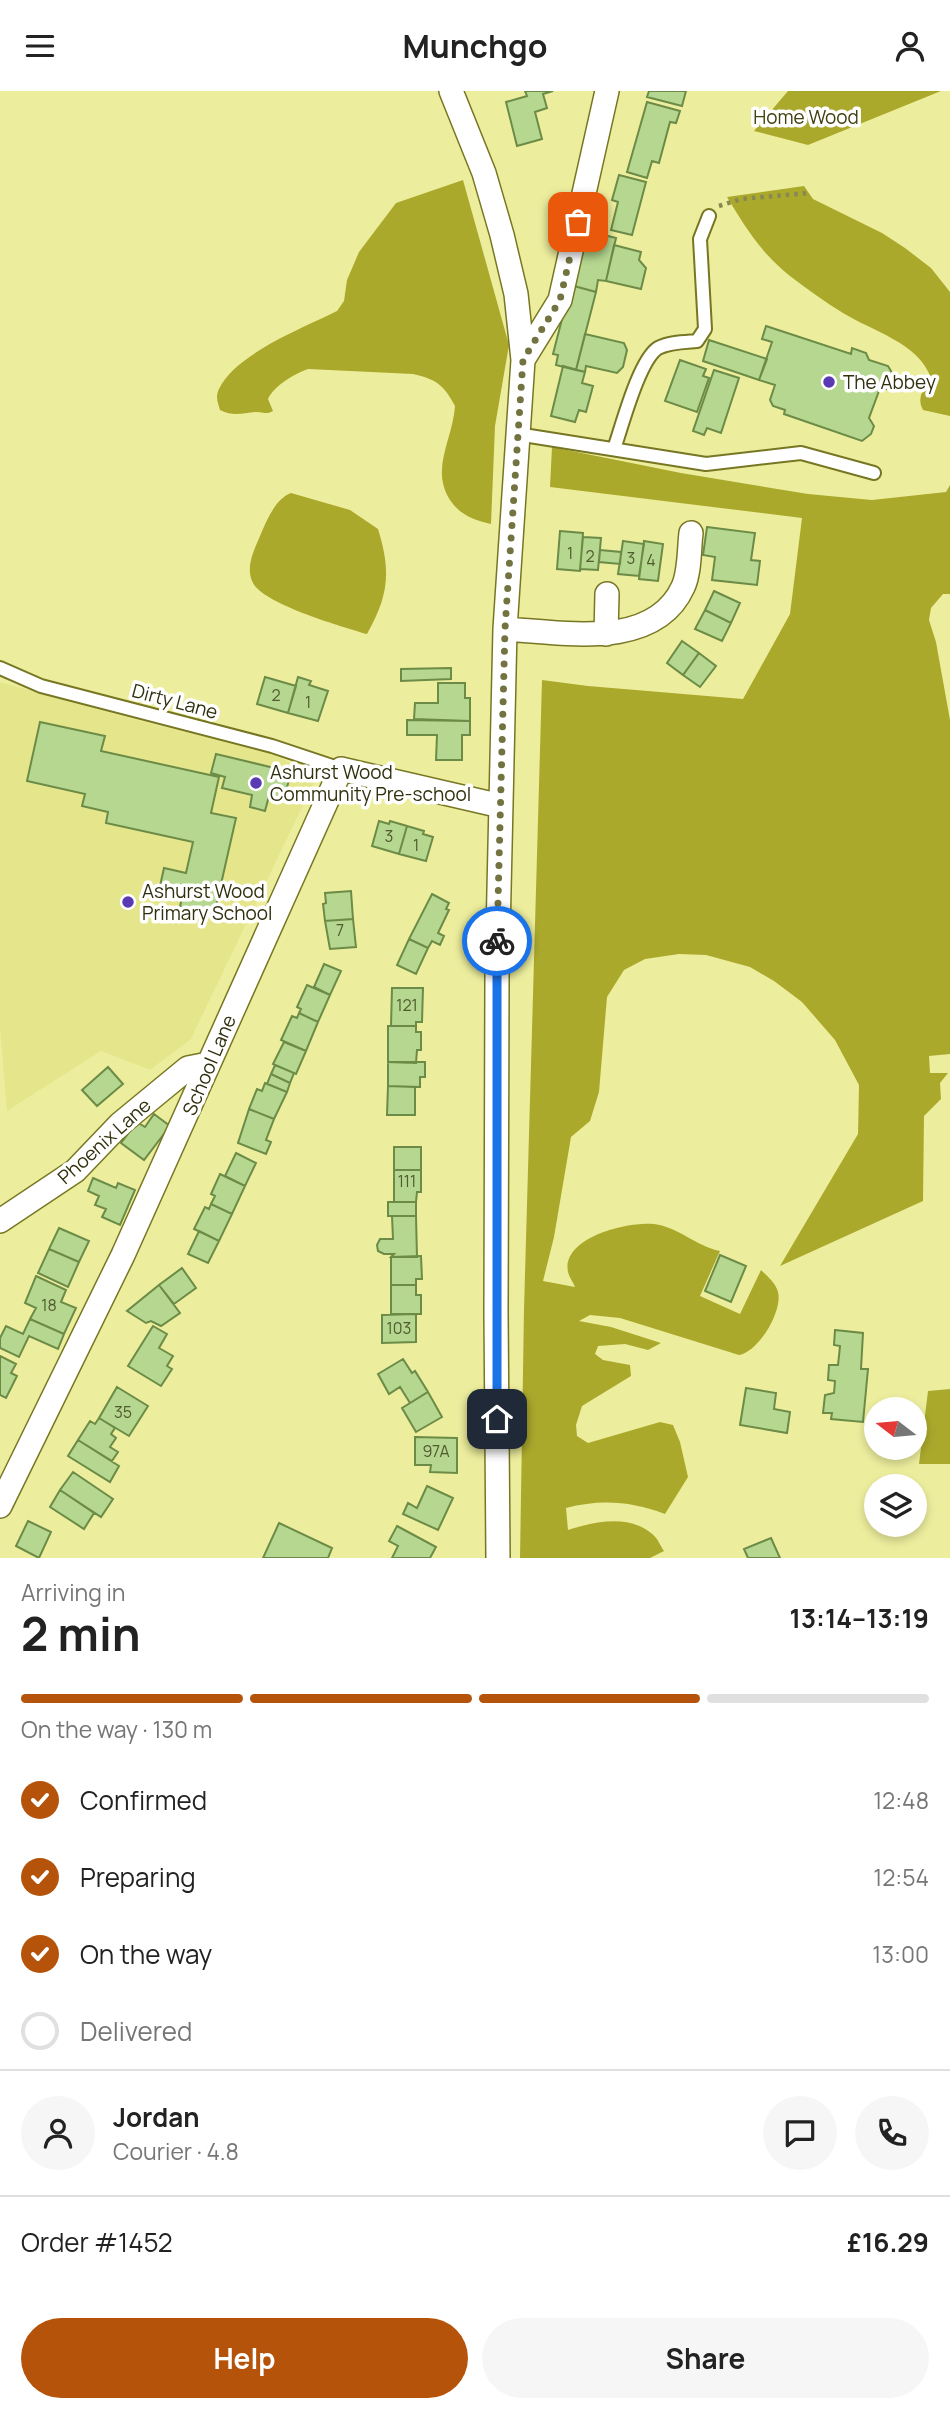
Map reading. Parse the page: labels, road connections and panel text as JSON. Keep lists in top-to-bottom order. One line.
{"streets":{"street":["School Lane","Phoenix Lane"],"lane":["Dirty Lane"]},"crossings":[["Dirty Lane","School Lane"],["School Lane","Phoenix Lane"]],"parks":["Home Wood"],"places":["The Abbey","Ashurst Wood Community Pre-school","Ashurst Wood Primary School"],"house_numbers":["1","2","3","4","2","1","3","1","7","121","111","18","103","35","97A"],"north":"left","page":{"header":"Munchgo","heading":["2 min","Arriving in","13:14–13:19"],"panel":["Jordan","Courier · 4.8","Order #1452","£16.29"],"bar":"On the way · 130 m","list":[["Confirmed","12:48"],["Preparing","12:54"],["On the way","13:00"],"Delivered"],"buttons":["Help","Share"]}}
